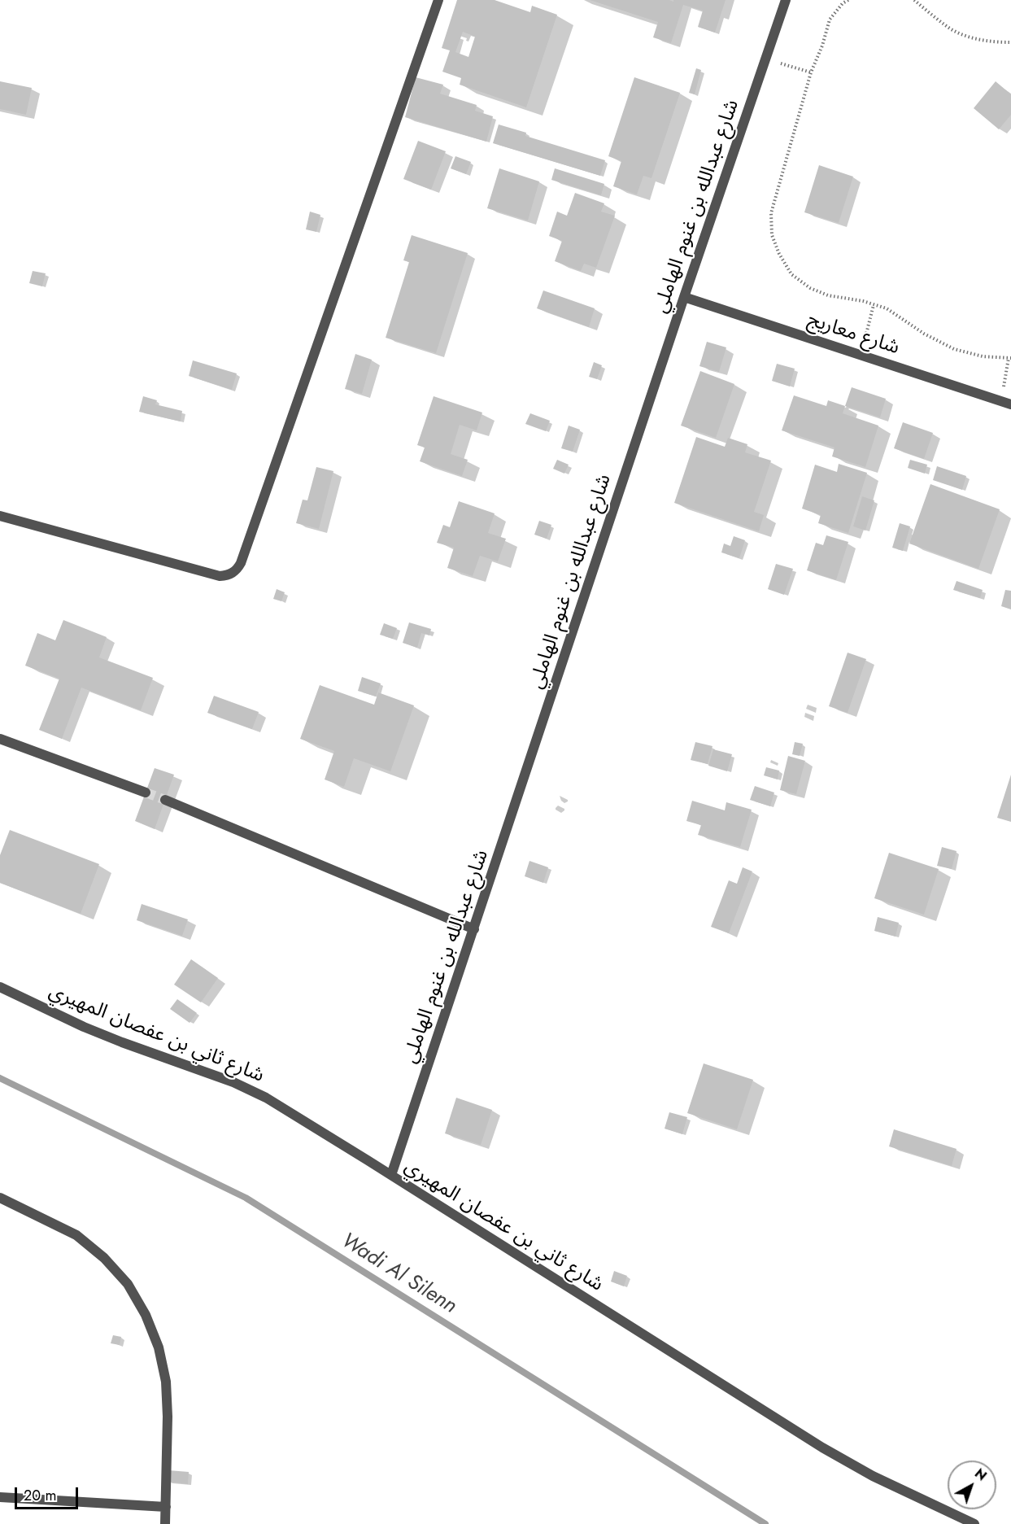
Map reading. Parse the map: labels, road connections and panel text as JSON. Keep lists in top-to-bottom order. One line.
{"streets":{"street":["شارع عبدالله بن غنوم الهاملي","شارع معاريج","شارع ثاني بن عفصان المهيري"]},"crossings":[["شارع عبدالله بن غنوم الهاملي","شارع معاريج"],["شارع عبدالله بن غنوم الهاملي","شارع ثاني بن عفصان المهيري"]],"water":["Wadi Al Silenn"],"scale_bar":"20 m","north":"top right"}
